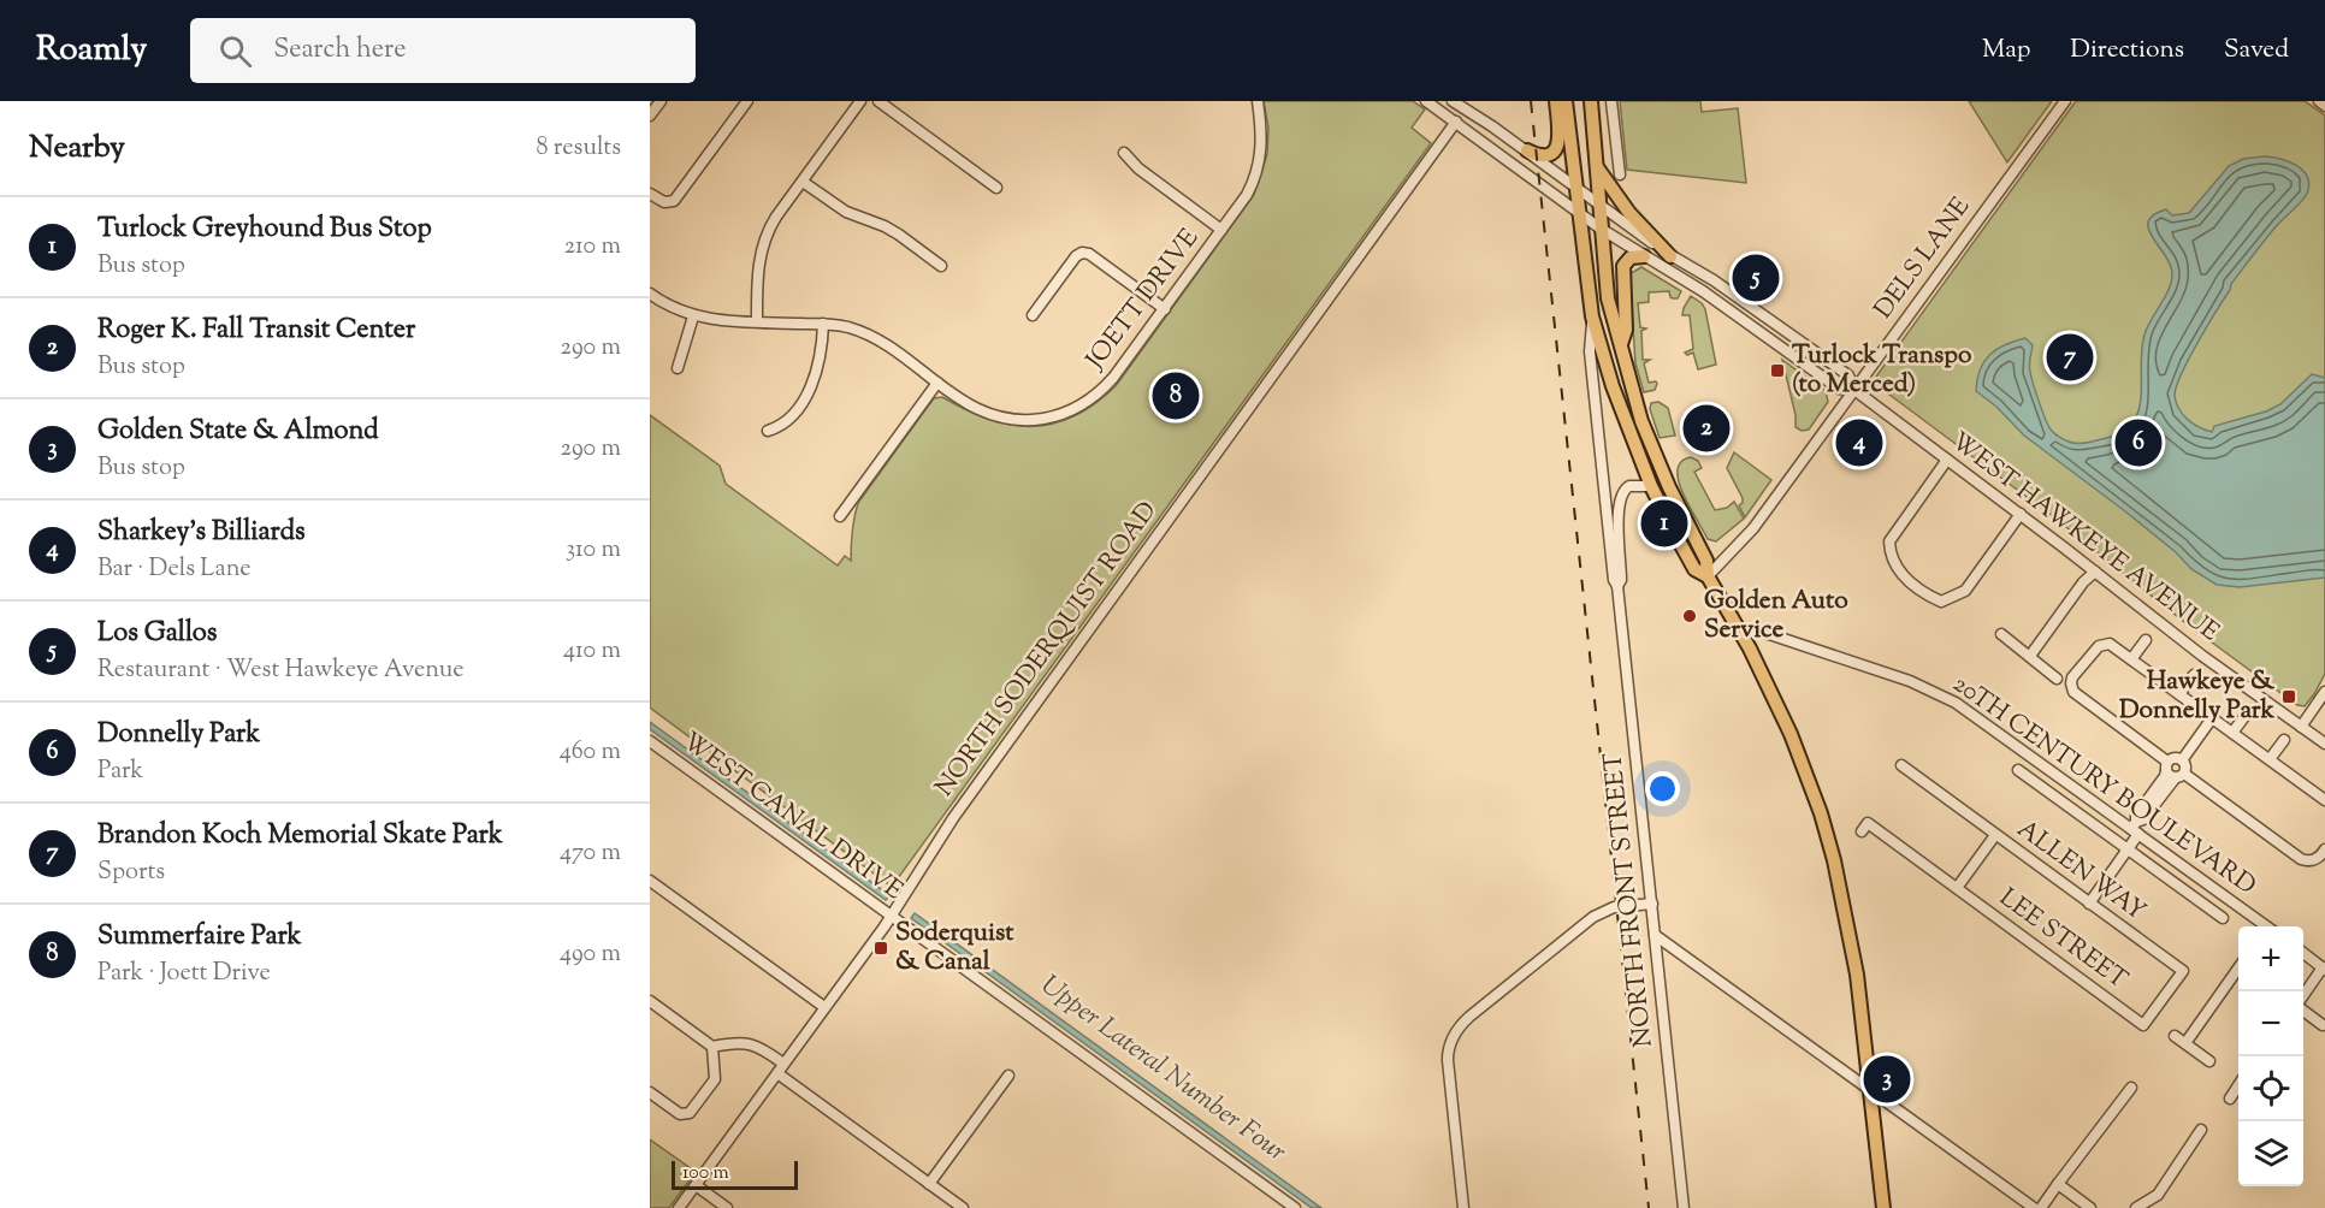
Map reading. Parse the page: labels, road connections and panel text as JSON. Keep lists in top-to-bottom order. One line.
{"streets":{"street":["DELS LANE","JOETT DRIVE","WEST HAWKEYE AVENUE","NORTH SODERQUIST ROAD","20TH CENTURY BOULEVARD","WEST CANAL DRIVE","ALLEN WAY","NORTH FRONT STREET","LEE STREET"]},"crossings":[["DELS LANE","WEST HAWKEYE AVENUE"],["WEST HAWKEYE AVENUE","NORTH SODERQUIST ROAD"],["NORTH SODERQUIST ROAD","WEST CANAL DRIVE"],["ALLEN WAY","LEE STREET"]],"water":["Upper Lateral Number Four"],"places":{"transit":["Turlock Transpo (to Merced)","Hawkeye & Donnelly Park","Soderquist & Canal"],"other":["Golden Auto Service"]},"scale_bar":"100 m","page":{"header":"Roamly","search":"Search here","nav":["Map","Directions","Saved"],"heading":["Nearby","8 results"],"list":[{"mark":"1","name":"Turlock Greyhound Bus Stop","note":"Bus stop","value":"210 m"},{"mark":"2","name":"Roger K. Fall Transit Center","note":"Bus stop","value":"290 m"},{"mark":"3","name":"Golden State & Almond","note":"Bus stop","value":"290 m"},{"mark":"4","name":"Sharkey's Billiards","note":"Bar · Dels Lane","value":"310 m"},{"mark":"5","name":"Los Gallos","note":"Restaurant · West Hawkeye Avenue","value":"410 m"},{"mark":"6","name":"Donnelly Park","note":"Park","value":"460 m"},{"mark":"7","name":"Brandon Koch Memorial Skate Park","note":"Sports","value":"470 m"},{"mark":"8","name":"Summerfaire Park","note":"Park · Joett Drive","value":"490 m"}],"pins":["5","7","8","2","4","6","1","3"],"map_buttons":["+","−"],"scale":"100 m"}}
